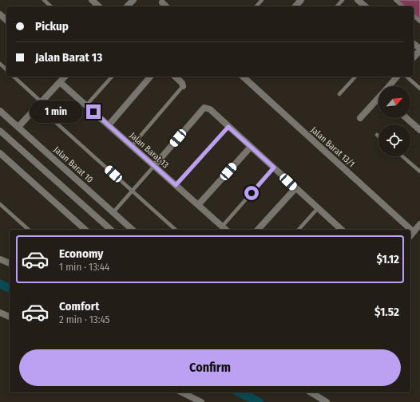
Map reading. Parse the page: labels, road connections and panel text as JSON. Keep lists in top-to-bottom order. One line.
{"streets":{"street":["Jalan Barat 13/1","Jalan Barat 13","Jalan Barat 10"]},"north":"top right","page":{"banner":["Pickup","Jalan Barat 13"],"bubble":"1 min","list":[{"name":"Economy","note":"1 min · 13:44","value":"$1.12"},{"name":"Comfort","note":"2 min · 13:45","value":"$1.52"}],"buttons":"Confirm"}}
